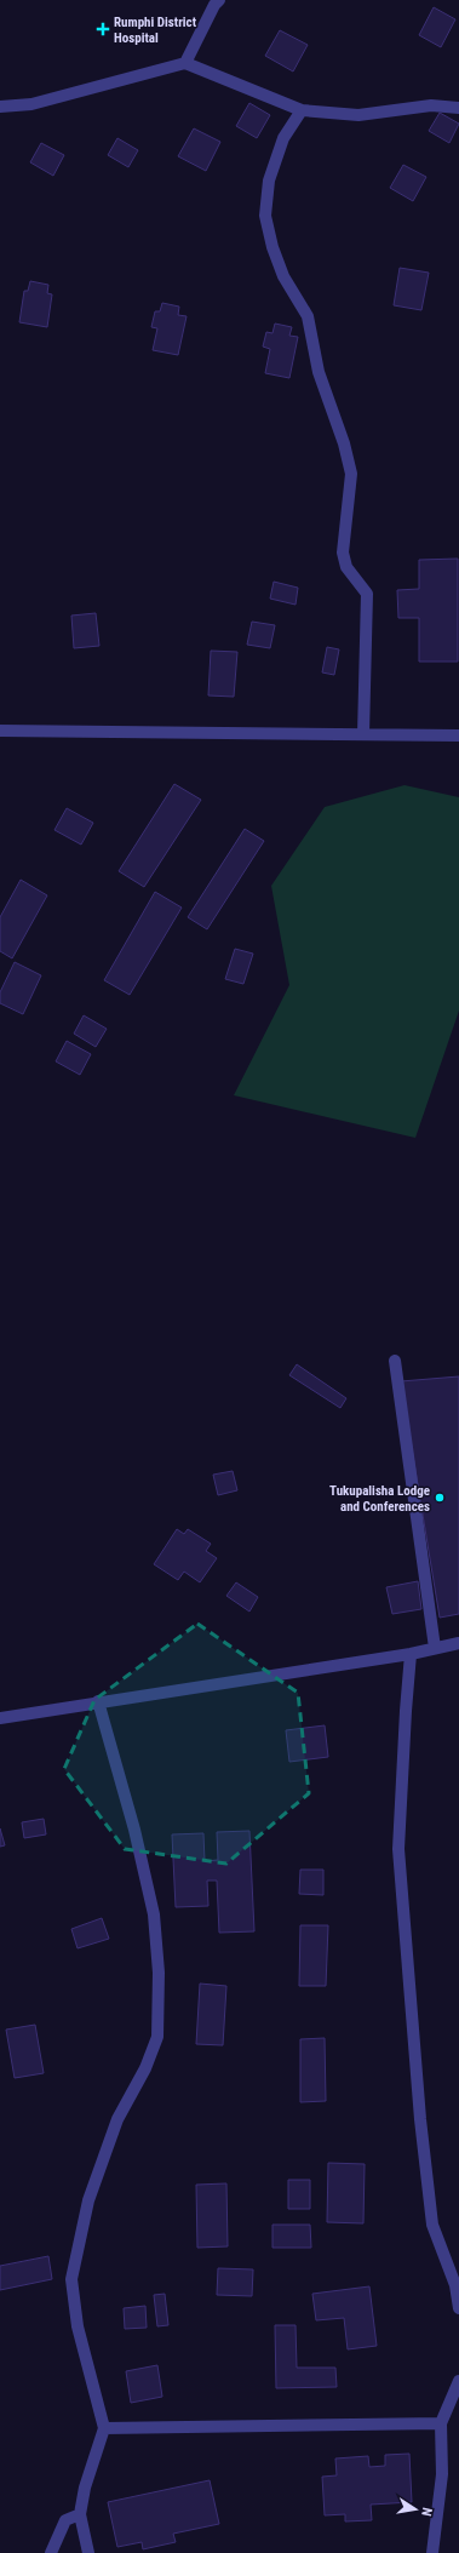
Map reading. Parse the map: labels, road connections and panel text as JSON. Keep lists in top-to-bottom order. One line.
{"places":{"health":["Rumphi District Hospital"],"other":["Tukupalisha Lodge and Conferences"]},"north":"right"}
